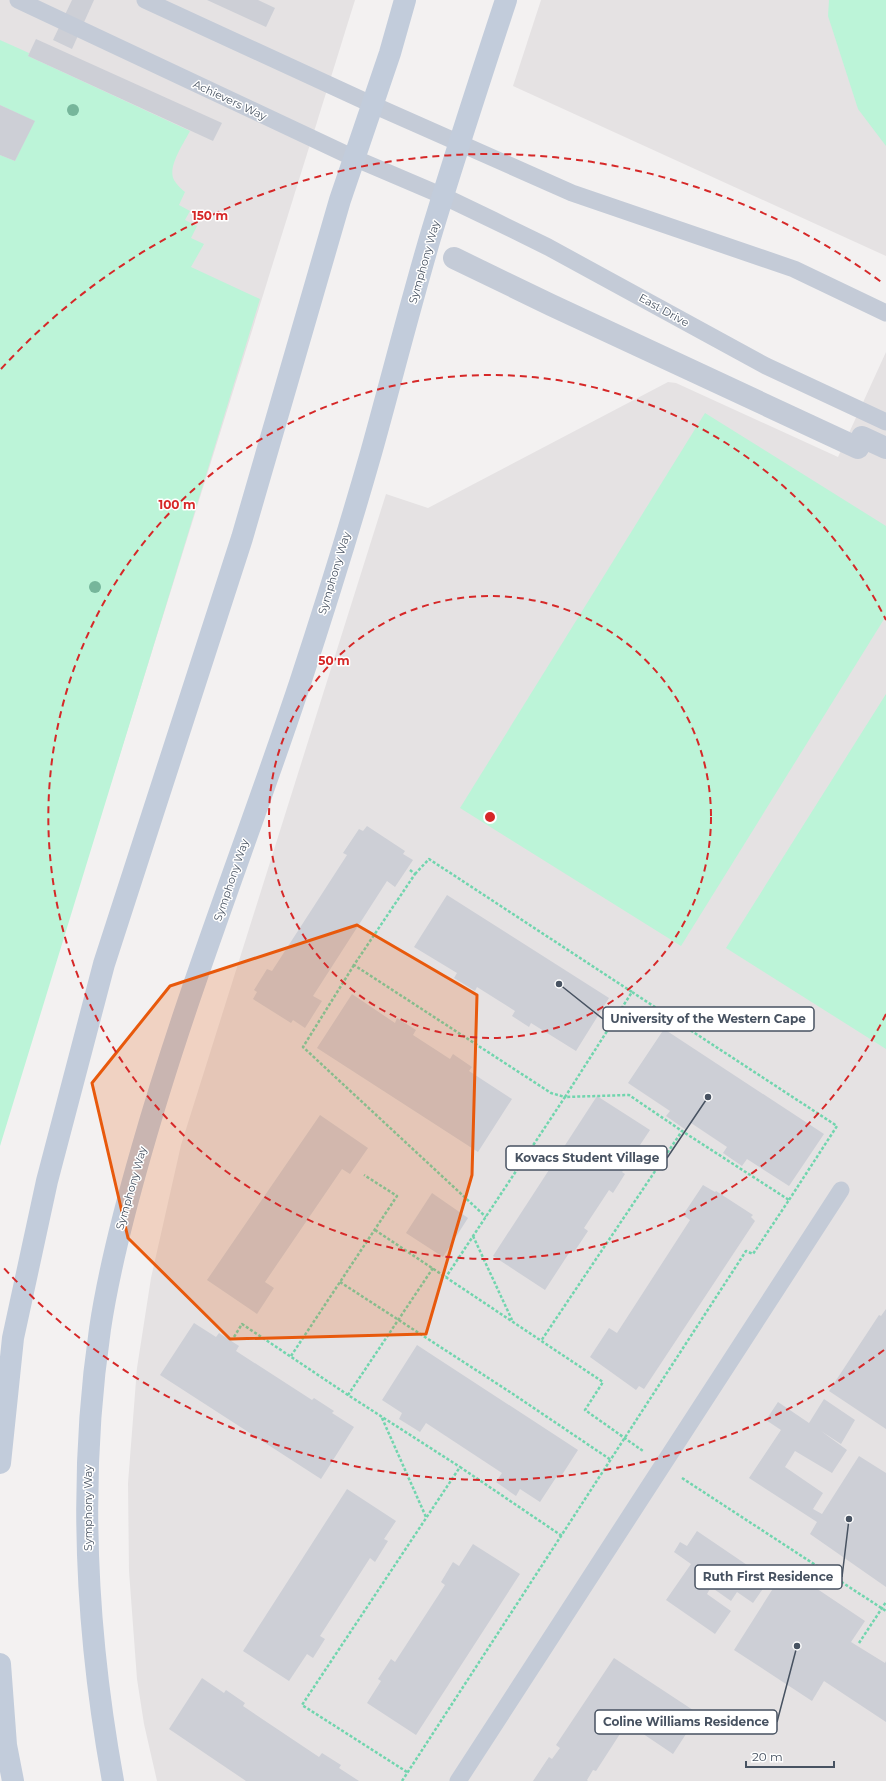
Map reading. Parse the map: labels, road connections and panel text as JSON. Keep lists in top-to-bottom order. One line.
{"streets":{"main road":["Symphony Way"],"lane":["Achievers Way","East Drive"]},"crossings":[["Achievers Way","Symphony Way"],["Achievers Way","East Drive"],["Symphony Way","East Drive"]],"places":["University of the Western Cape","Kovacs Student Village","Ruth First Residence","Coline Williams Residence"],"scale_bar":"20 m","rings":["150 m","100 m","50 m"]}
